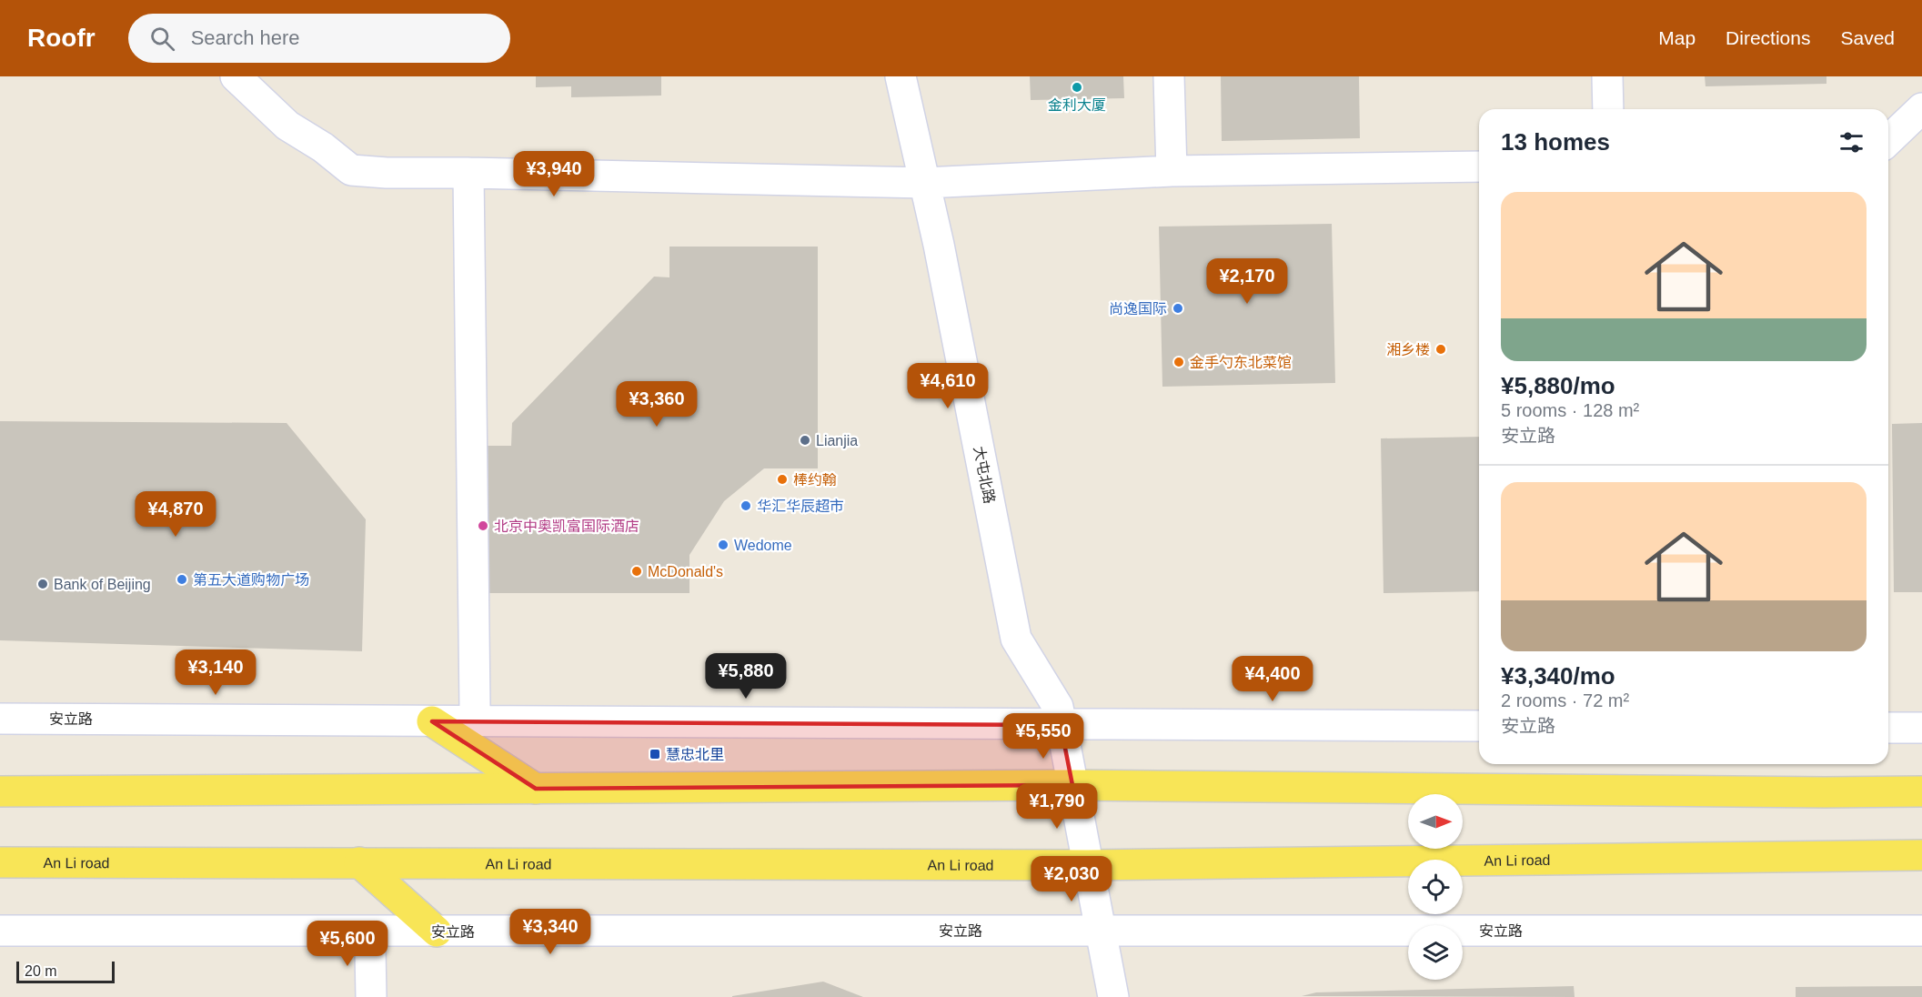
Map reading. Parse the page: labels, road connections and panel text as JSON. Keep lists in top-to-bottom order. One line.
{"streets":{"main road":["An Li road"],"street":["大屯北路","安立路"]},"crossings":[["大屯北路","安立路"],["大屯北路","An Li road"]],"places":{"other":["金利大厦","尚逸国际","湘乡楼","金手勺东北菜馆","Lianjia","棒约翰","华汇华辰超市","北京中奥凯富国际酒店","Wedome","McDonald's","第五大道购物广场","Bank of Beijing"],"transit":["慧忠北里"]},"scale_bar":"20 m","north":"right","page":{"header":"Roofr","search":"Search here","nav":["Map","Directions","Saved"],"heading":"13 homes","price":["¥3,940","¥2,170","¥4,610","¥3,360","¥4,870","¥3,140","¥5,880","¥4,400","¥5,550","¥1,790","¥2,030","¥3,340","¥5,600"],"list":[{"name":"¥5,880/mo","note":"5 rooms · 128 m² · 安立路"},{"name":"¥3,340/mo","note":"2 rooms · 72 m² · 安立路"}],"scale":"20 m"}}
